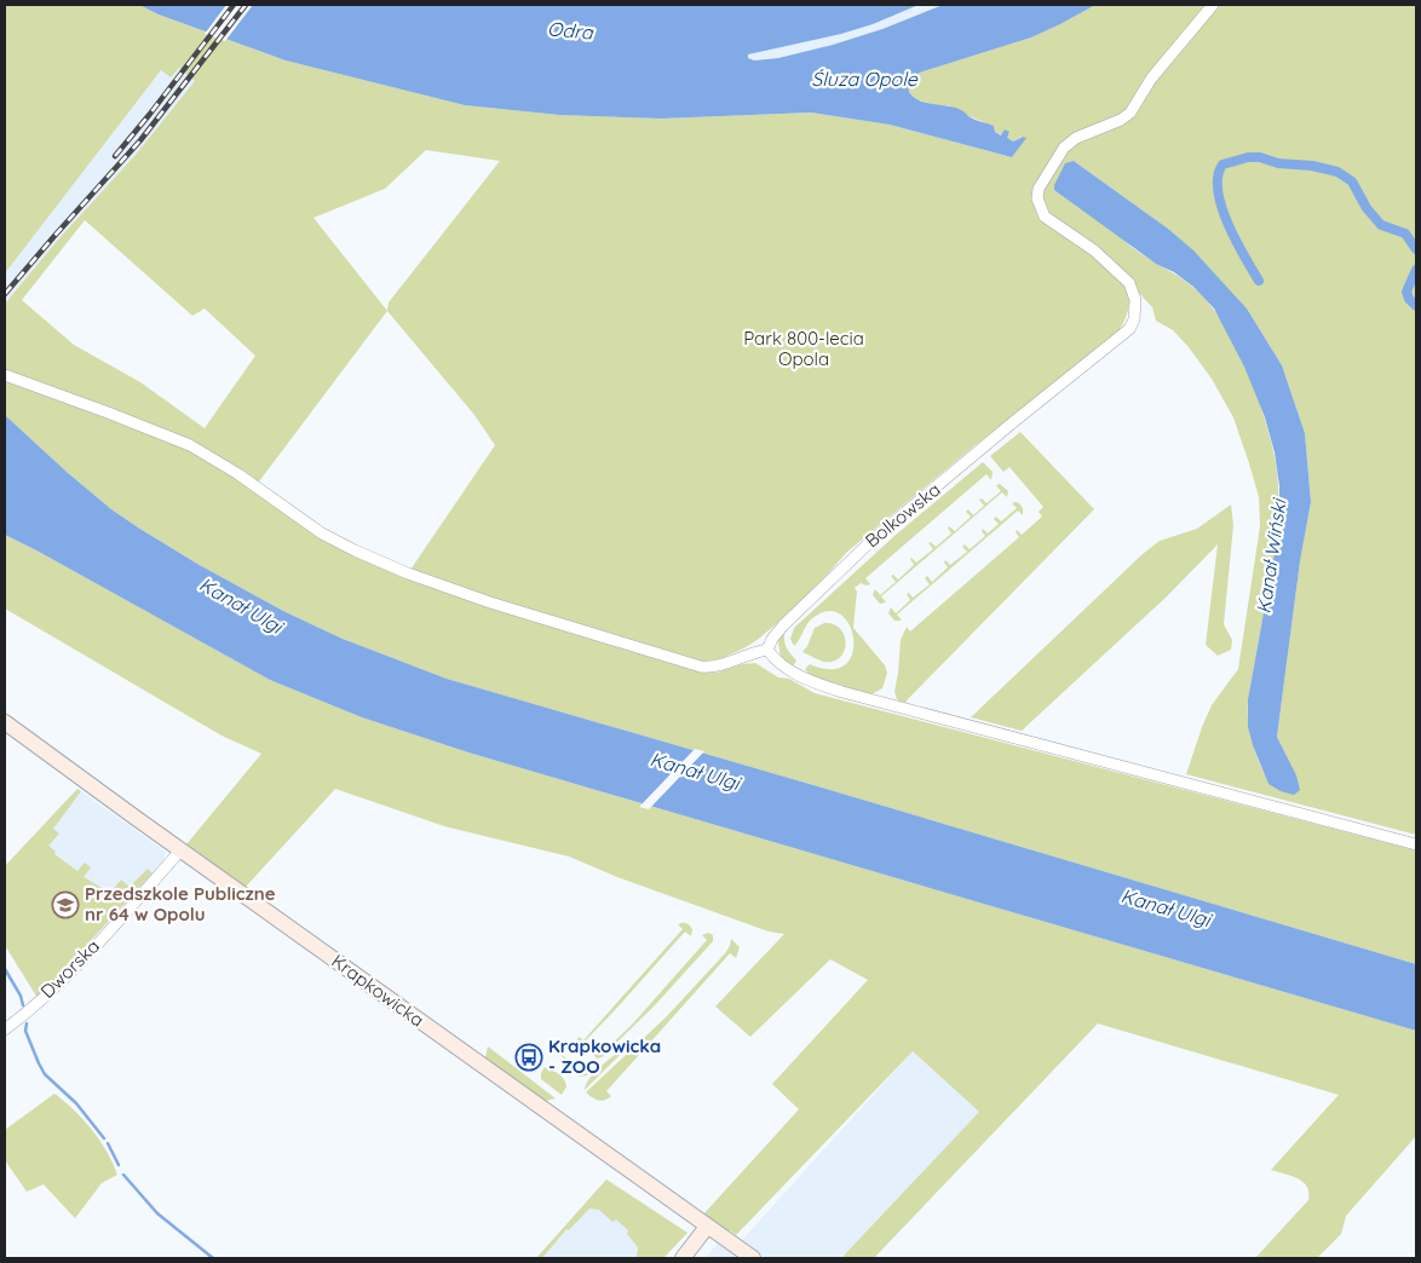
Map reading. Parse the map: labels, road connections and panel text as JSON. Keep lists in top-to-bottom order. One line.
{"streets":{"street":["Bolkowska","Dworska","Krapkowicka"]},"crossings":[["Dworska","Krapkowicka"]],"water":["Odra","Śluza Opole","Kanał Wiński","Kanał Ulgi"],"parks":["Park 800-lecia Opola"],"places":{"school or university":["Przedszkole Publiczne nr 64 w Opolu"],"bus stop":["Krapkowicka - ZOO"]}}
